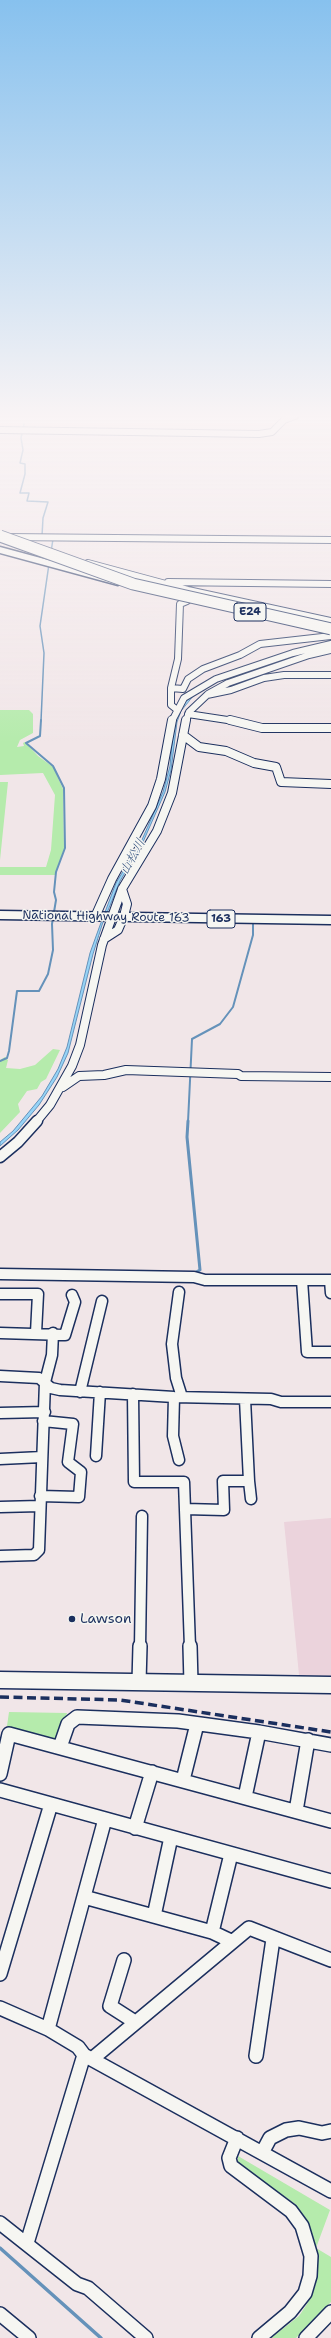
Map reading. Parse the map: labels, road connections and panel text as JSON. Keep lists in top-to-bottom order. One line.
{"streets":{"highway":["E24","National Highway Route 163","163"]},"water":["山松川"],"places":["Lawson"]}
